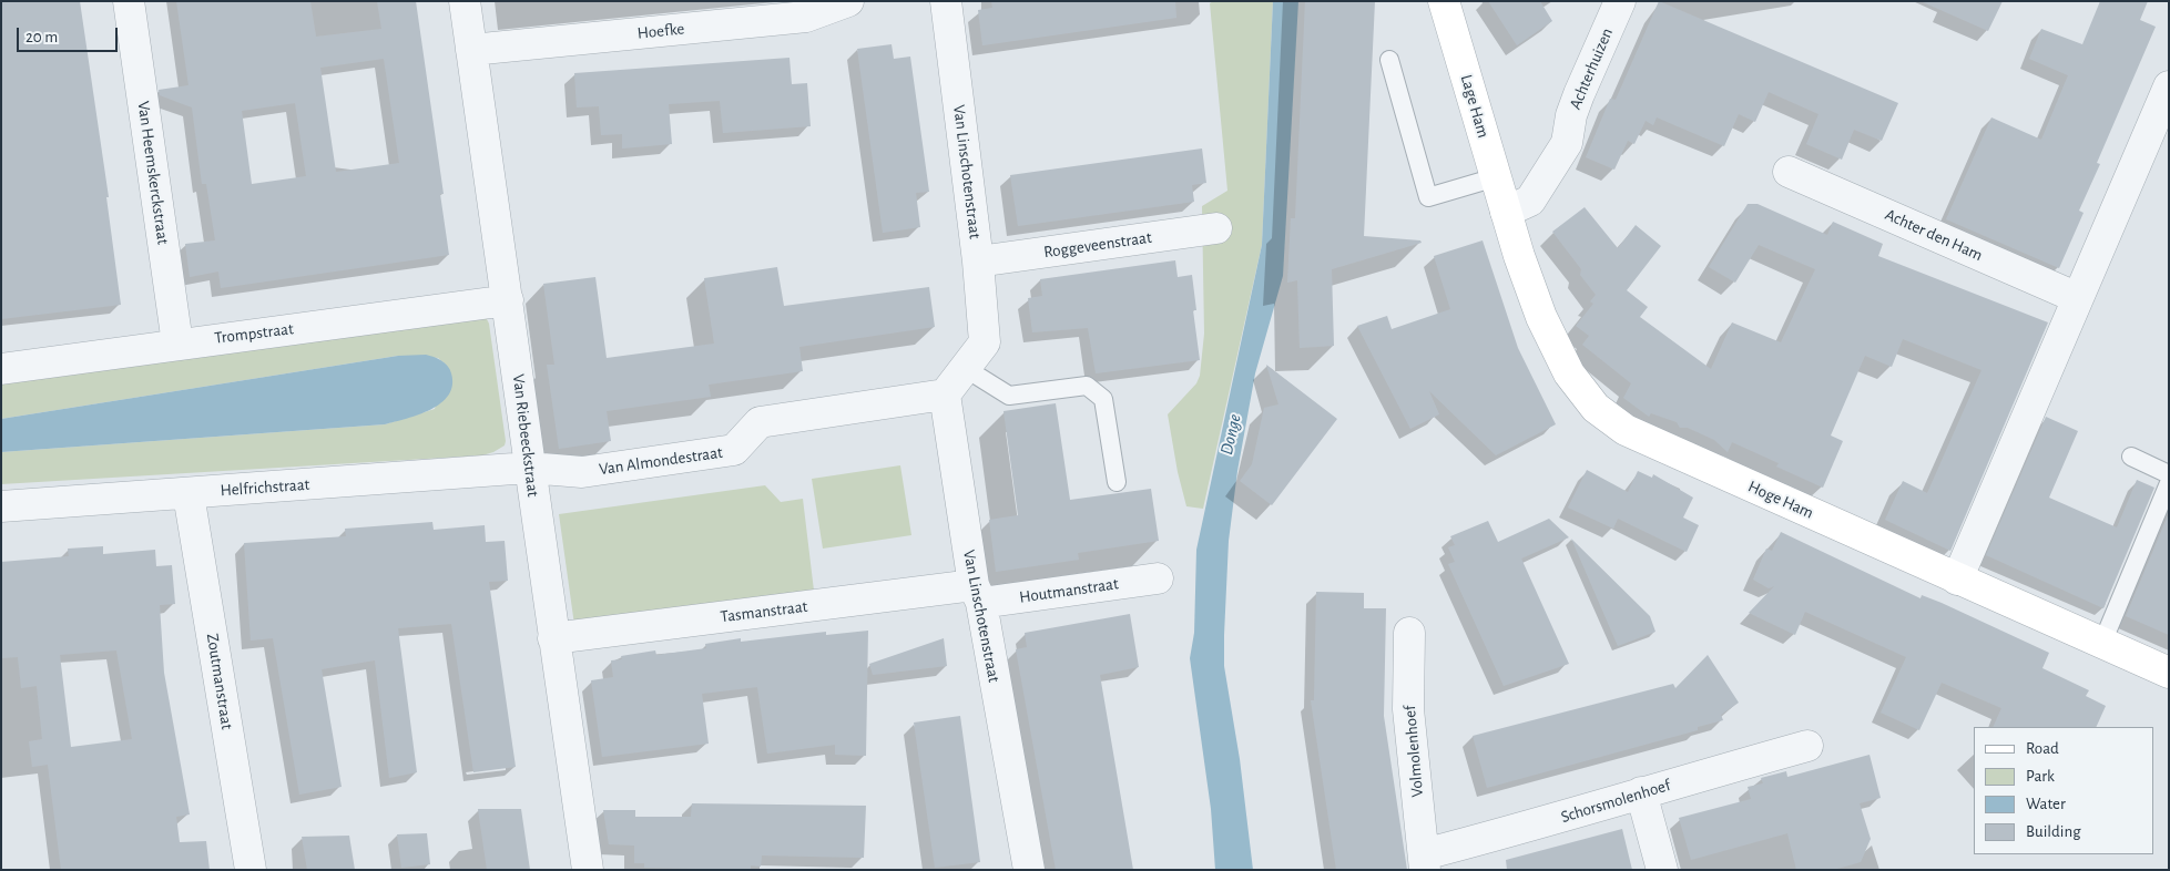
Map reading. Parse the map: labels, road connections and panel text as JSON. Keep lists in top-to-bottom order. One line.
{"streets":{"street":["Hoefke","Achterhuizen","Lage Ham","Van Linschotenstraat","Van Heemskerckstraat","Achter den Ham","Roggeveenstraat","Trompstraat","Van Riebeeckstraat","Van Almondestraat","Helfrichstraat","Hoge Ham","Houtmanstraat","Tasmanstraat","Zoutmanstraat","Volmolenhoef","Schorsmolenhoef"]},"crossings":[["Hoefke","Van Riebeeckstraat"],["Achterhuizen","Lage Ham"],["Achterhuizen","Hoge Ham"],["Lage Ham","Hoge Ham"],["Van Linschotenstraat","Roggeveenstraat"],["Van Linschotenstraat","Van Almondestraat"],["Van Linschotenstraat","Houtmanstraat"],["Van Linschotenstraat","Tasmanstraat"],["Van Heemskerckstraat","Trompstraat"],["Trompstraat","Van Riebeeckstraat"],["Van Riebeeckstraat","Van Almondestraat"],["Van Riebeeckstraat","Helfrichstraat"],["Van Riebeeckstraat","Tasmanstraat"],["Van Almondestraat","Helfrichstraat"],["Helfrichstraat","Zoutmanstraat"],["Houtmanstraat","Tasmanstraat"],["Volmolenhoef","Schorsmolenhoef"]],"water":["Donge"],"legend":["Road","Park","Water","Building"],"scale_bar":"20 m"}
